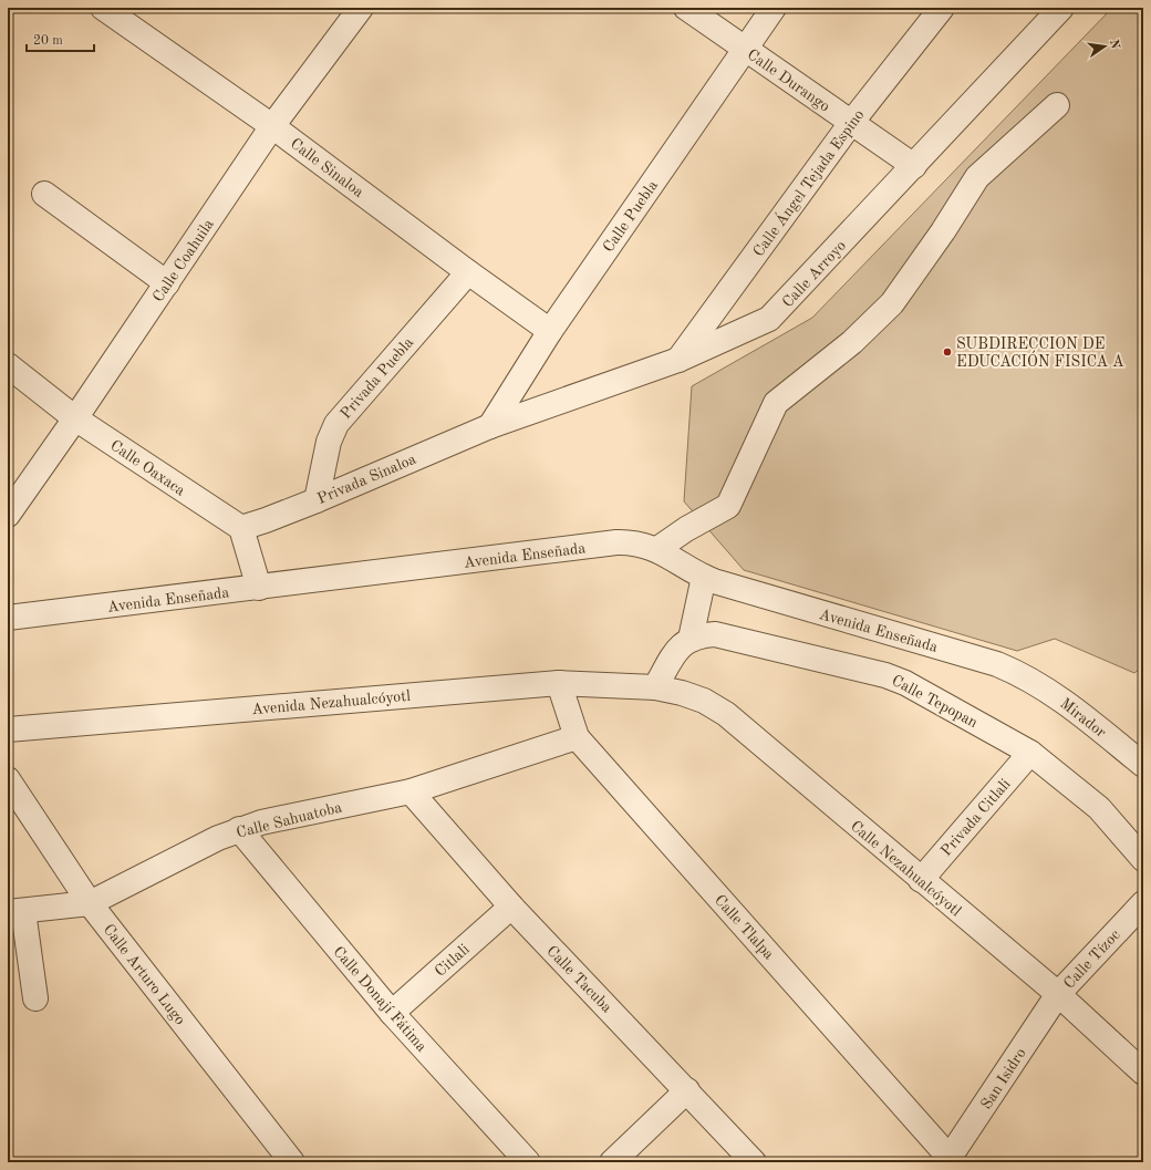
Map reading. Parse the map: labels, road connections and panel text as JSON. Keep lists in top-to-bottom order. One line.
{"streets":{"street":["Calle Durango","Calle Sinaloa","Calle Ángel Tejada Espino","Calle Puebla","Calle Coahuila","Calle Arroyo","Privada Puebla","Calle Oaxaca","Privada Sinaloa","Avenida Enseñada","Calle Tepopan","Avenida Nezahualcóyotl","Mirador","Privada Citlali","Calle Sahuatoba","Calle Nezahualcóyotl","Calle Tlalpa","Calle Tízoc","Citlali","Calle Arturo Lugo","Calle Tacuba","Calle Donají Fátima","San Isidro"]},"crossings":[["Calle Durango","Calle Ángel Tejada Espino"],["Calle Durango","Calle Puebla"],["Calle Durango","Calle Arroyo"],["Calle Sinaloa","Calle Puebla"],["Calle Sinaloa","Calle Coahuila"],["Calle Sinaloa","Privada Puebla"],["Calle Ángel Tejada Espino","Calle Arroyo"],["Calle Puebla","Calle Arroyo"],["Calle Puebla","Privada Sinaloa"],["Calle Coahuila","Calle Oaxaca"],["Calle Arroyo","Privada Sinaloa"],["Privada Puebla","Privada Sinaloa"],["Calle Oaxaca","Privada Sinaloa"],["Avenida Enseñada","Mirador"],["Calle Tepopan","Privada Citlali"],["Avenida Nezahualcóyotl","Calle Nezahualcóyotl"],["Avenida Nezahualcóyotl","Calle Tlalpa"],["Privada Citlali","Calle Nezahualcóyotl"],["Calle Sahuatoba","Calle Tlalpa"],["Calle Sahuatoba","Calle Arturo Lugo"],["Calle Sahuatoba","Calle Tacuba"],["Calle Sahuatoba","Calle Donají Fátima"],["Calle Nezahualcóyotl","Calle Tízoc"],["Calle Nezahualcóyotl","San Isidro"],["Calle Tlalpa","San Isidro"],["Calle Tízoc","San Isidro"],["Citlali","Calle Tacuba"],["Citlali","Calle Donají Fátima"]],"places":["SUBDIRECCION DE EDUCACIÓN FISICA A"],"scale_bar":"20 m","north":"right"}
